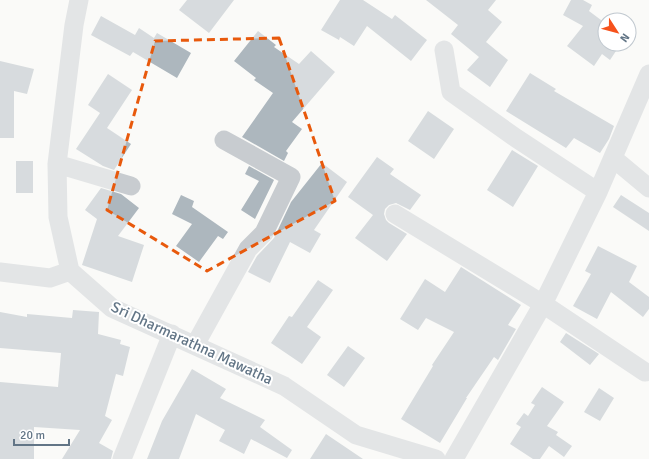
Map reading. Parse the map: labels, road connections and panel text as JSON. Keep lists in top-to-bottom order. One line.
{"streets":{"street":["Sri Dharmarathna Mawatha"]},"scale_bar":"20 m","north":"bottom right"}
